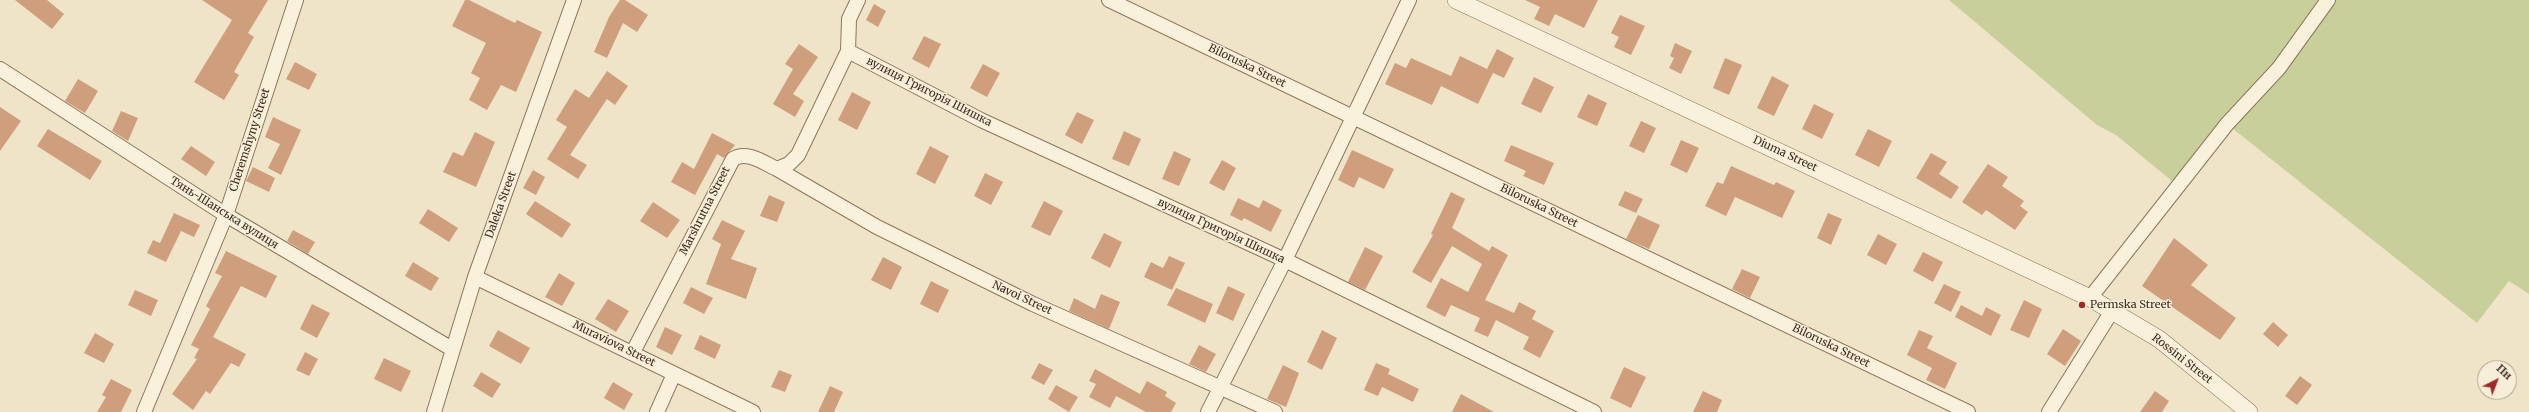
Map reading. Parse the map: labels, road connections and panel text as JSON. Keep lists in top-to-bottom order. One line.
{"streets":{"street":["Biloruska Street","вулиця Григорія Шишка","Cheremshyny Street","Diuma Street","Daleka Street","Marshrutna Street","Тянь-Шанська вулиця","Navoi Street","Muraviova Street","Rossini Street"]},"crossings":[["Cheremshyny Street","Тянь-Шанська вулиця"],["Diuma Street","Rossini Street"],["Daleka Street","Тянь-Шанська вулиця"],["Daleka Street","Muraviova Street"],["Marshrutna Street","Navoi Street"],["Marshrutna Street","Muraviova Street"]],"places":["Permska Street"],"north":"top right"}
